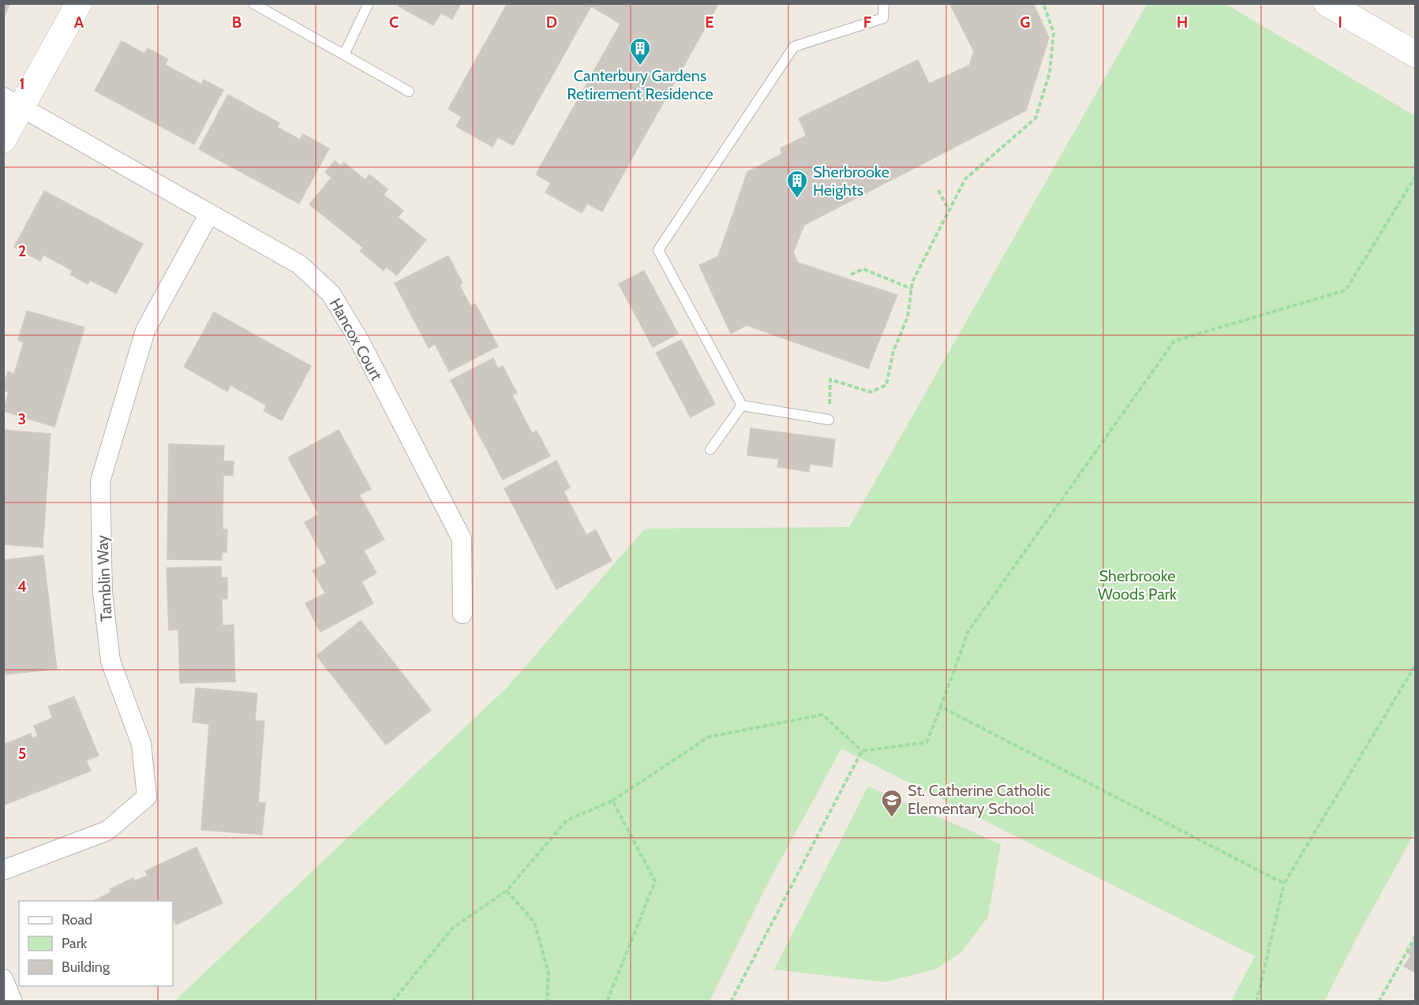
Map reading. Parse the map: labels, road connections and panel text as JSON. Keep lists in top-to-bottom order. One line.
{"streets":{"street":["Hancox Court","Tamblin Way"]},"crossings":[["Hancox Court","Tamblin Way"]],"parks":["Sherbrooke Woods Park"],"places":{"building":["Canterbury Gardens Retirement Residence","Sherbrooke Heights"],"school or university":["St. Catherine Catholic Elementary School"]},"legend":["Road","Park","Building"],"grid":{"columns":["A","B","C","D","E","F","G","H","I"],"rows":["1","2","3","4","5"]}}
